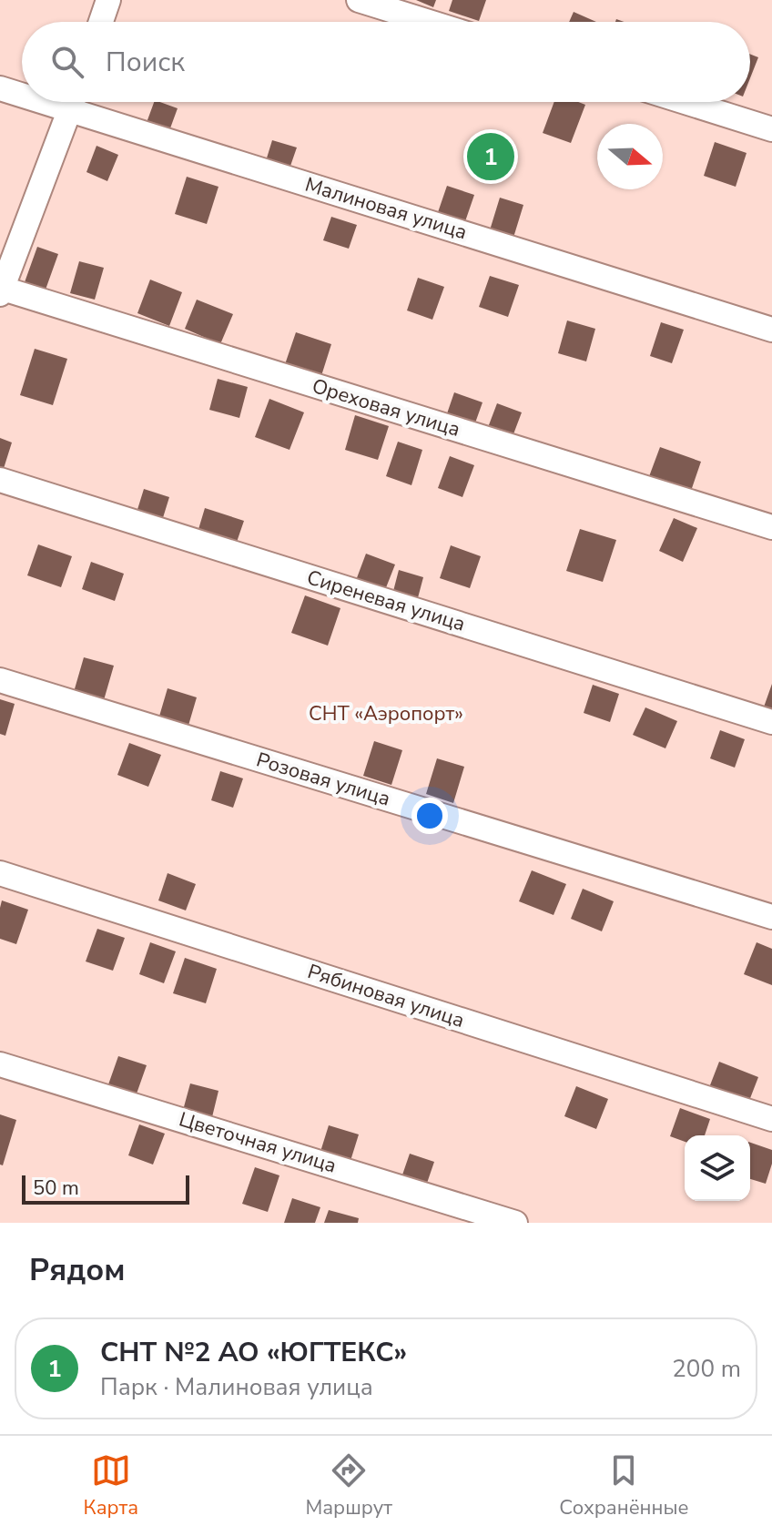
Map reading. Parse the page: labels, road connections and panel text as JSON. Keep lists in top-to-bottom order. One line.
{"streets":{"street":["Малиновая улица","Ореховая улица","Сиреневая улица","Розовая улица","Рябиновая улица","Цветочная улица"]},"parks":["СНТ «Аэропорт»"],"scale_bar":"50 m","north":"right","page":{"search":"Поиск","pins":"1","scale":"50 m","heading":"Рядом","list":[{"mark":"1","name":"СНТ №2 АО «ЮГТЕКС»","note":"Парк · Малиновая улица","value":"200 m"}],"nav":["Карта","Маршрут","Сохранённые"]}}
